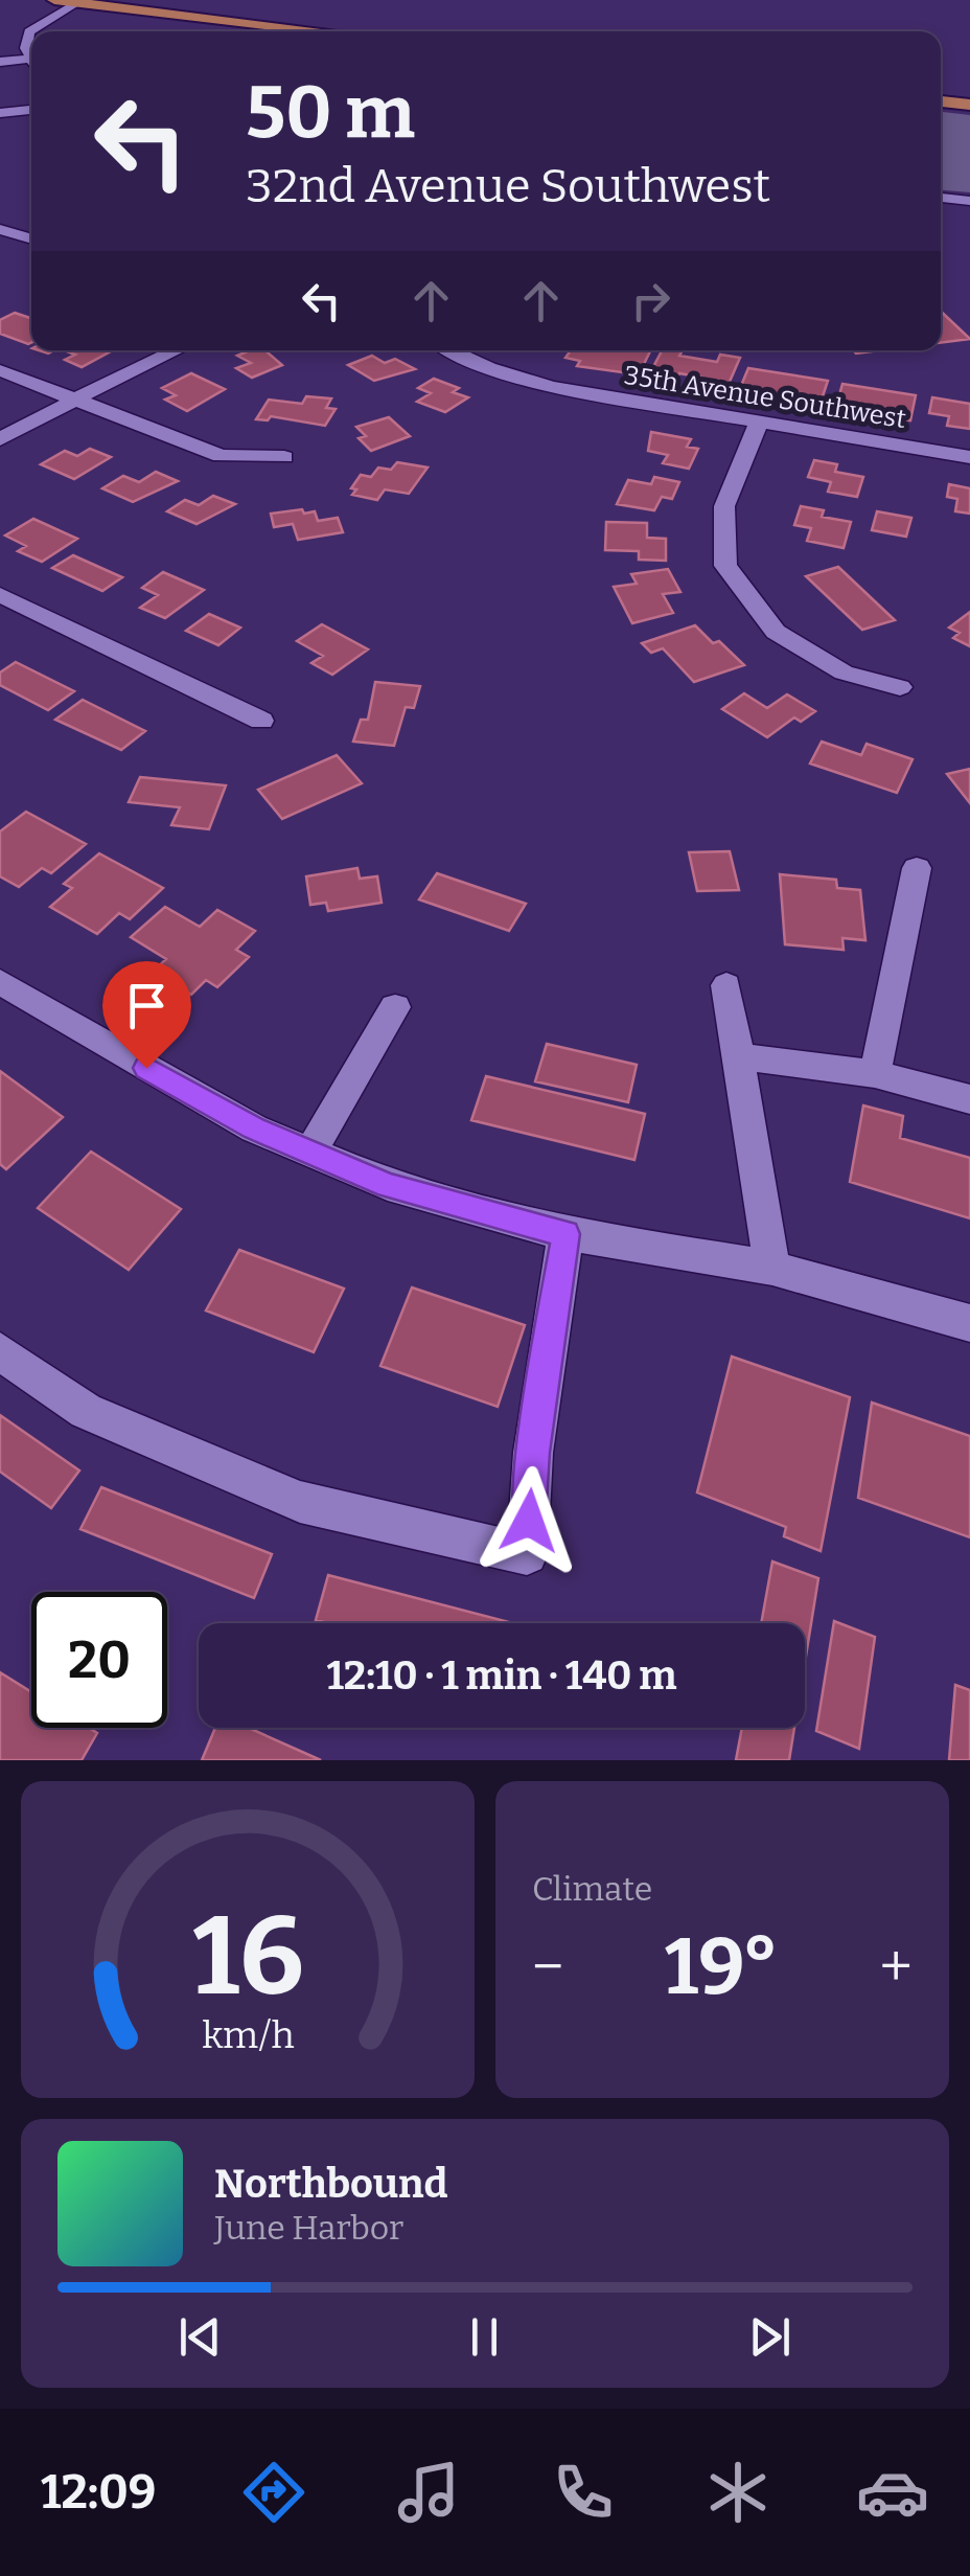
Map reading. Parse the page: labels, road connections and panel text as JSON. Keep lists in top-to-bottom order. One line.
{"streets":{"street":["35th Avenue Southwest"]},"page":{"turn":["50 m","32nd Avenue Southwest"],"limit":"20","trip":"12:10 · 1 min · 140 m","tile":"Climate","heat":["−","19°","+"],"song":["Northbound","June Harbor"],"tabs":"12:09","gauge":["16","km/h"]}}
